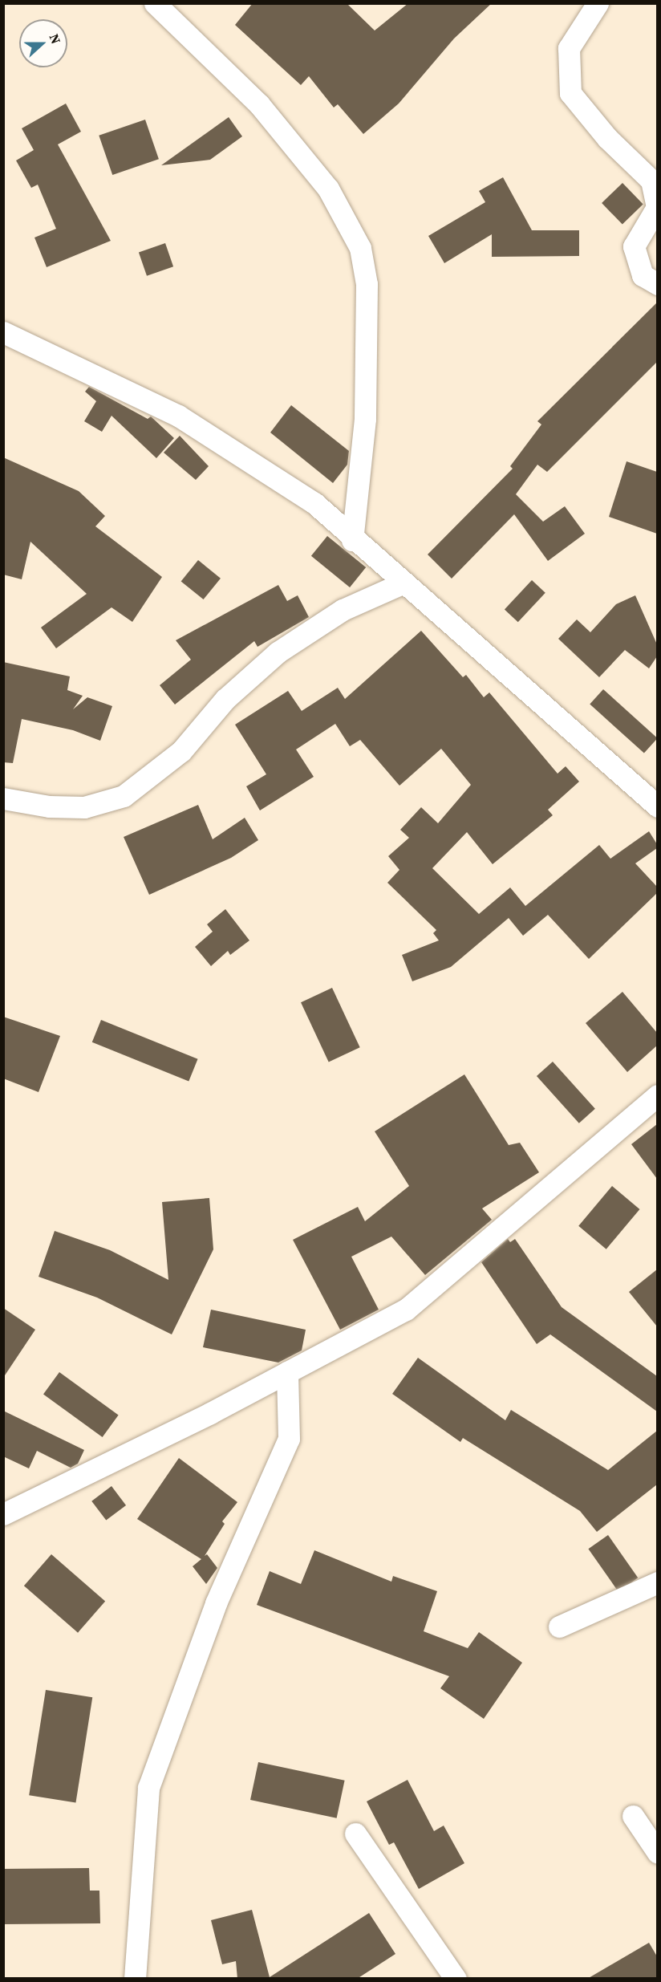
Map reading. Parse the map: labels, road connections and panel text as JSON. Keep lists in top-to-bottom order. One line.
{"north":"right"}
